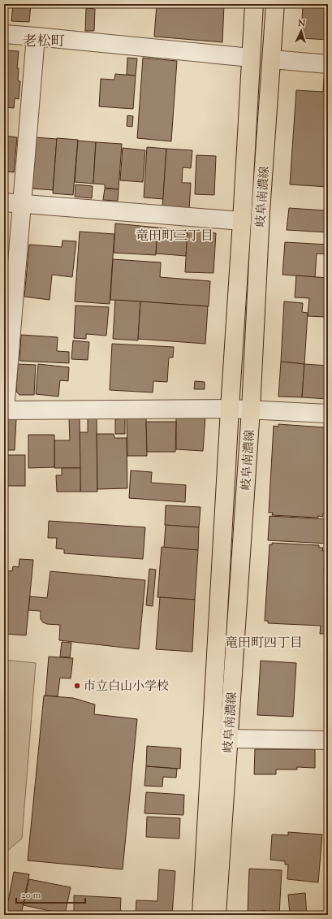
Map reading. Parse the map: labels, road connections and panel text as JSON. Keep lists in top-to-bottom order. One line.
{"streets":{"main road":["岐阜南濃線"]},"districts":["老松町","竜田町三丁目","竜田町四丁目"],"places":["市立白山小学校"],"scale_bar":"20 m","north":"top"}
